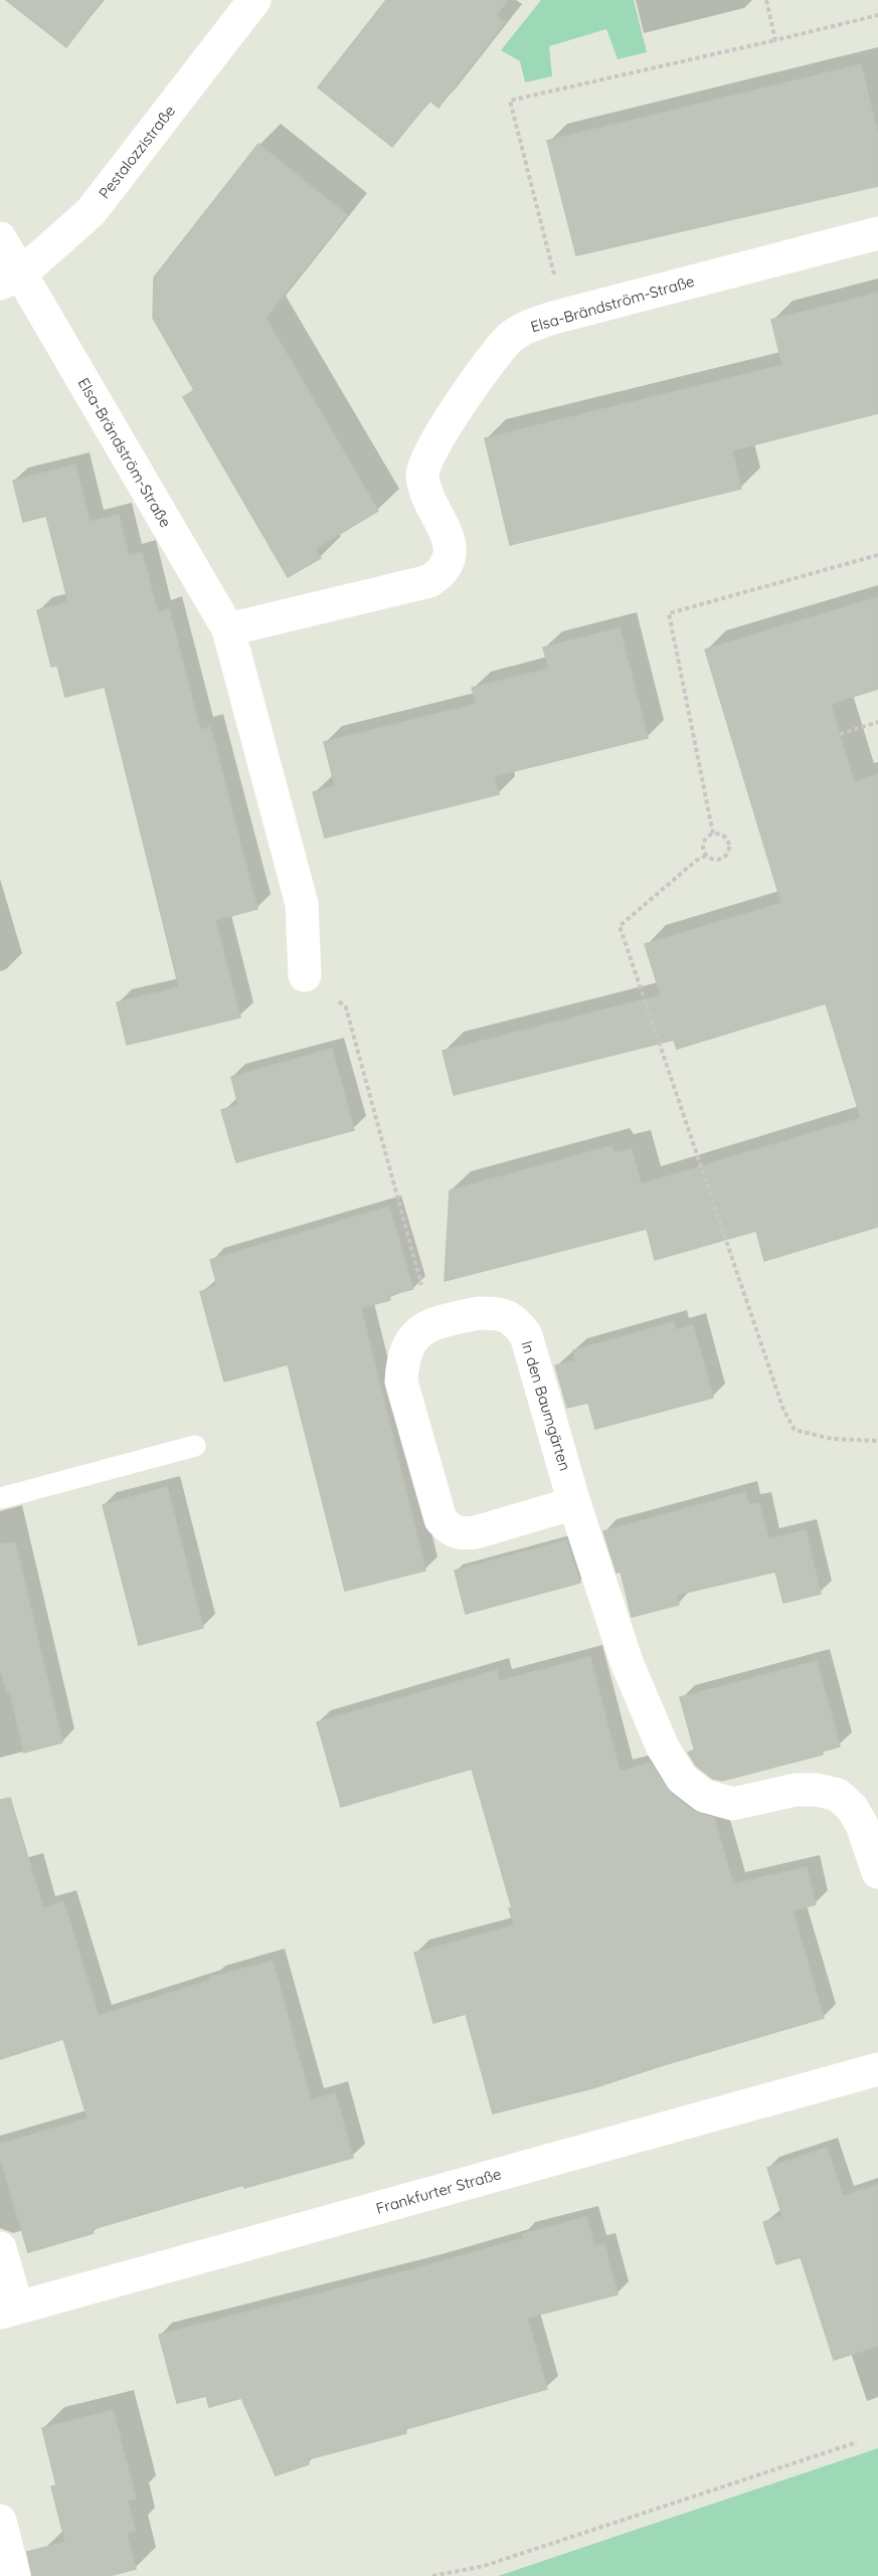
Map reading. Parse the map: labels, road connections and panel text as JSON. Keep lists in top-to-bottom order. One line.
{"streets":{"street":["Pestalozzistraße","Elsa-Brändström-Straße","In den Baumgärten","Frankfurter Straße"]},"crossings":[["Pestalozzistraße","Elsa-Brändström-Straße"]]}
